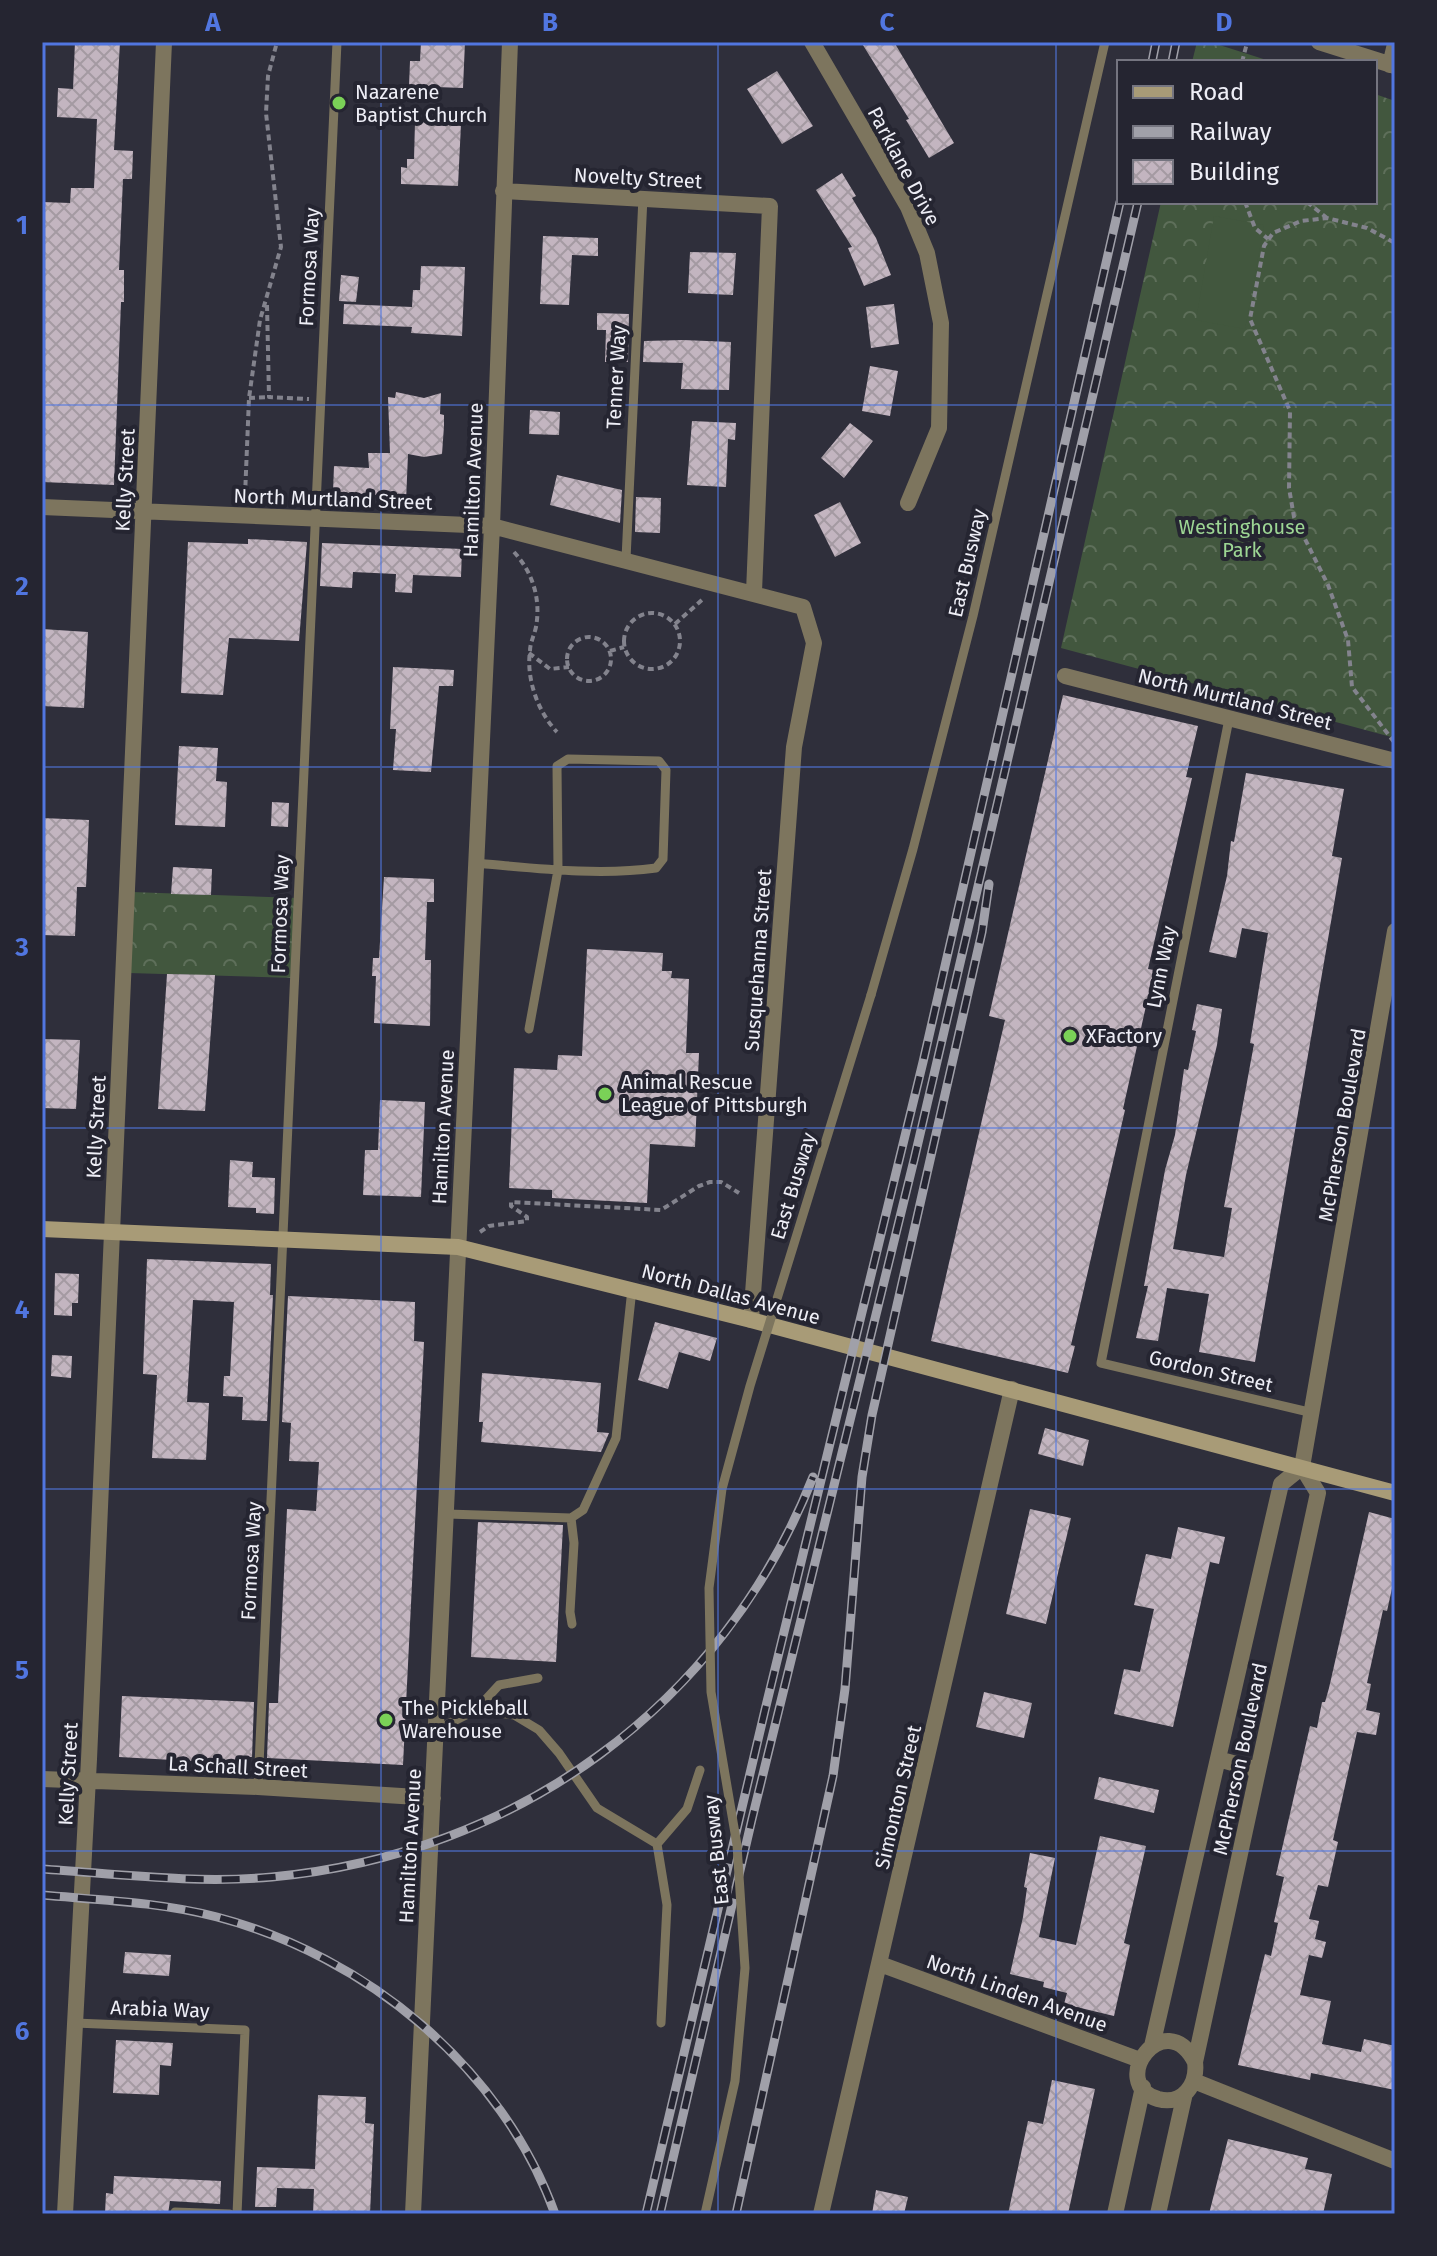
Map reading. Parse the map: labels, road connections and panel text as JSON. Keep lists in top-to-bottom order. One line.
{"streets":{"main road":["North Dallas Avenue"],"street":["Parklane Drive","Novelty Street","Kelly Street","Hamilton Avenue","North Murtland Street","Susquehanna Street","McPherson Boulevard","La Schall Street","Simonton Street","North Linden Avenue"],"lane":["Formosa Way","Tenner Way","East Busway","Lynn Way","Gordon Street","Arabia Way"]},"crossings":[["Novelty Street","Tenner Way"],["Novelty Street","Hamilton Avenue"],["Novelty Street","North Murtland Street"],["Formosa Way","North Murtland Street"],["Formosa Way","North Dallas Avenue"],["Formosa Way","La Schall Street"],["Tenner Way","North Murtland Street"],["Kelly Street","North Murtland Street"],["Kelly Street","North Dallas Avenue"],["Kelly Street","La Schall Street"],["Kelly Street","Arabia Way"],["Hamilton Avenue","North Murtland Street"],["Hamilton Avenue","North Dallas Avenue"],["Hamilton Avenue","La Schall Street"],["North Murtland Street","Susquehanna Street"],["North Murtland Street","Lynn Way"],["Susquehanna Street","North Dallas Avenue"],["Lynn Way","Gordon Street"],["McPherson Boulevard","North Dallas Avenue"],["McPherson Boulevard","Gordon Street"],["McPherson Boulevard","North Linden Avenue"],["North Dallas Avenue","Simonton Street"],["Simonton Street","North Linden Avenue"]],"parks":["Westinghouse Park"],"places":["Nazarene Baptist Church","XFactory","Animal Rescue League of Pittsburgh","The Pickleball Warehouse"],"legend":["Road","Railway","Building"],"grid":{"columns":["A","B","C","D"],"rows":["1","2","3","4","5","6"]}}
